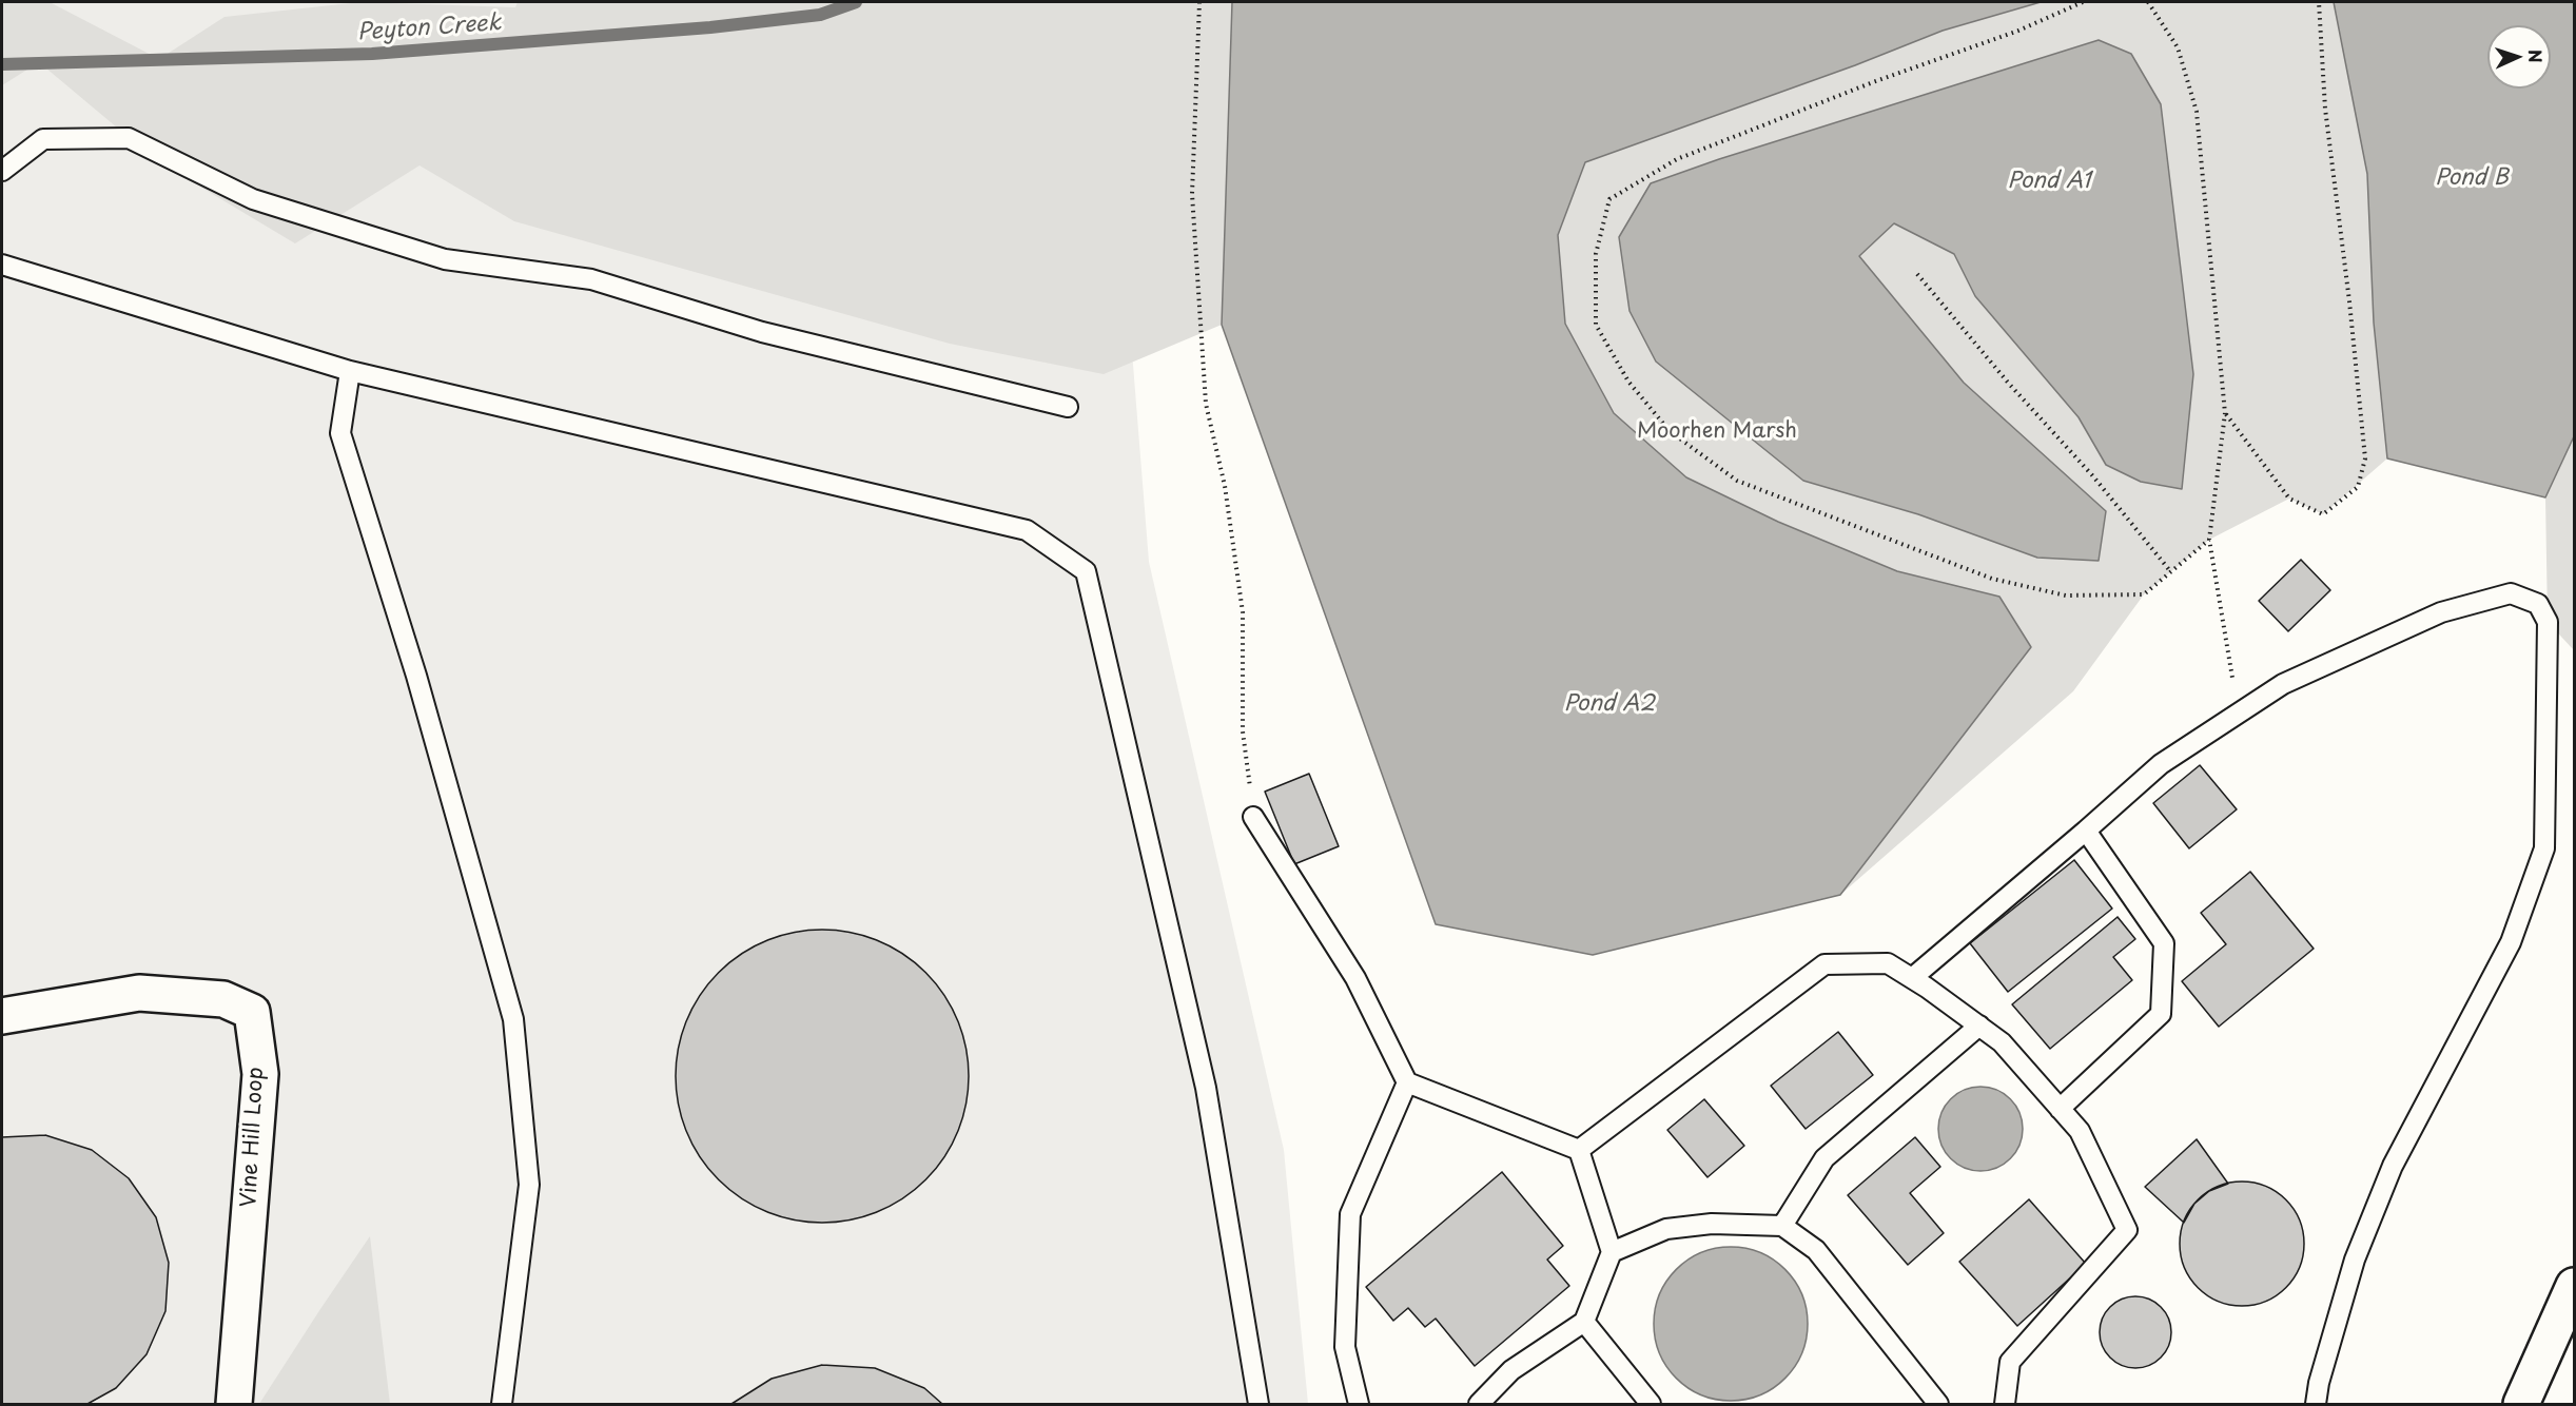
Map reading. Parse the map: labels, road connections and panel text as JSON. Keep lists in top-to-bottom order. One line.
{"streets":{"main road":["Vine Hill Loop"]},"water":["Peyton Creek","Pond B","Pond A1","Pond A2"],"parks":["Moorhen Marsh"],"north":"right"}
